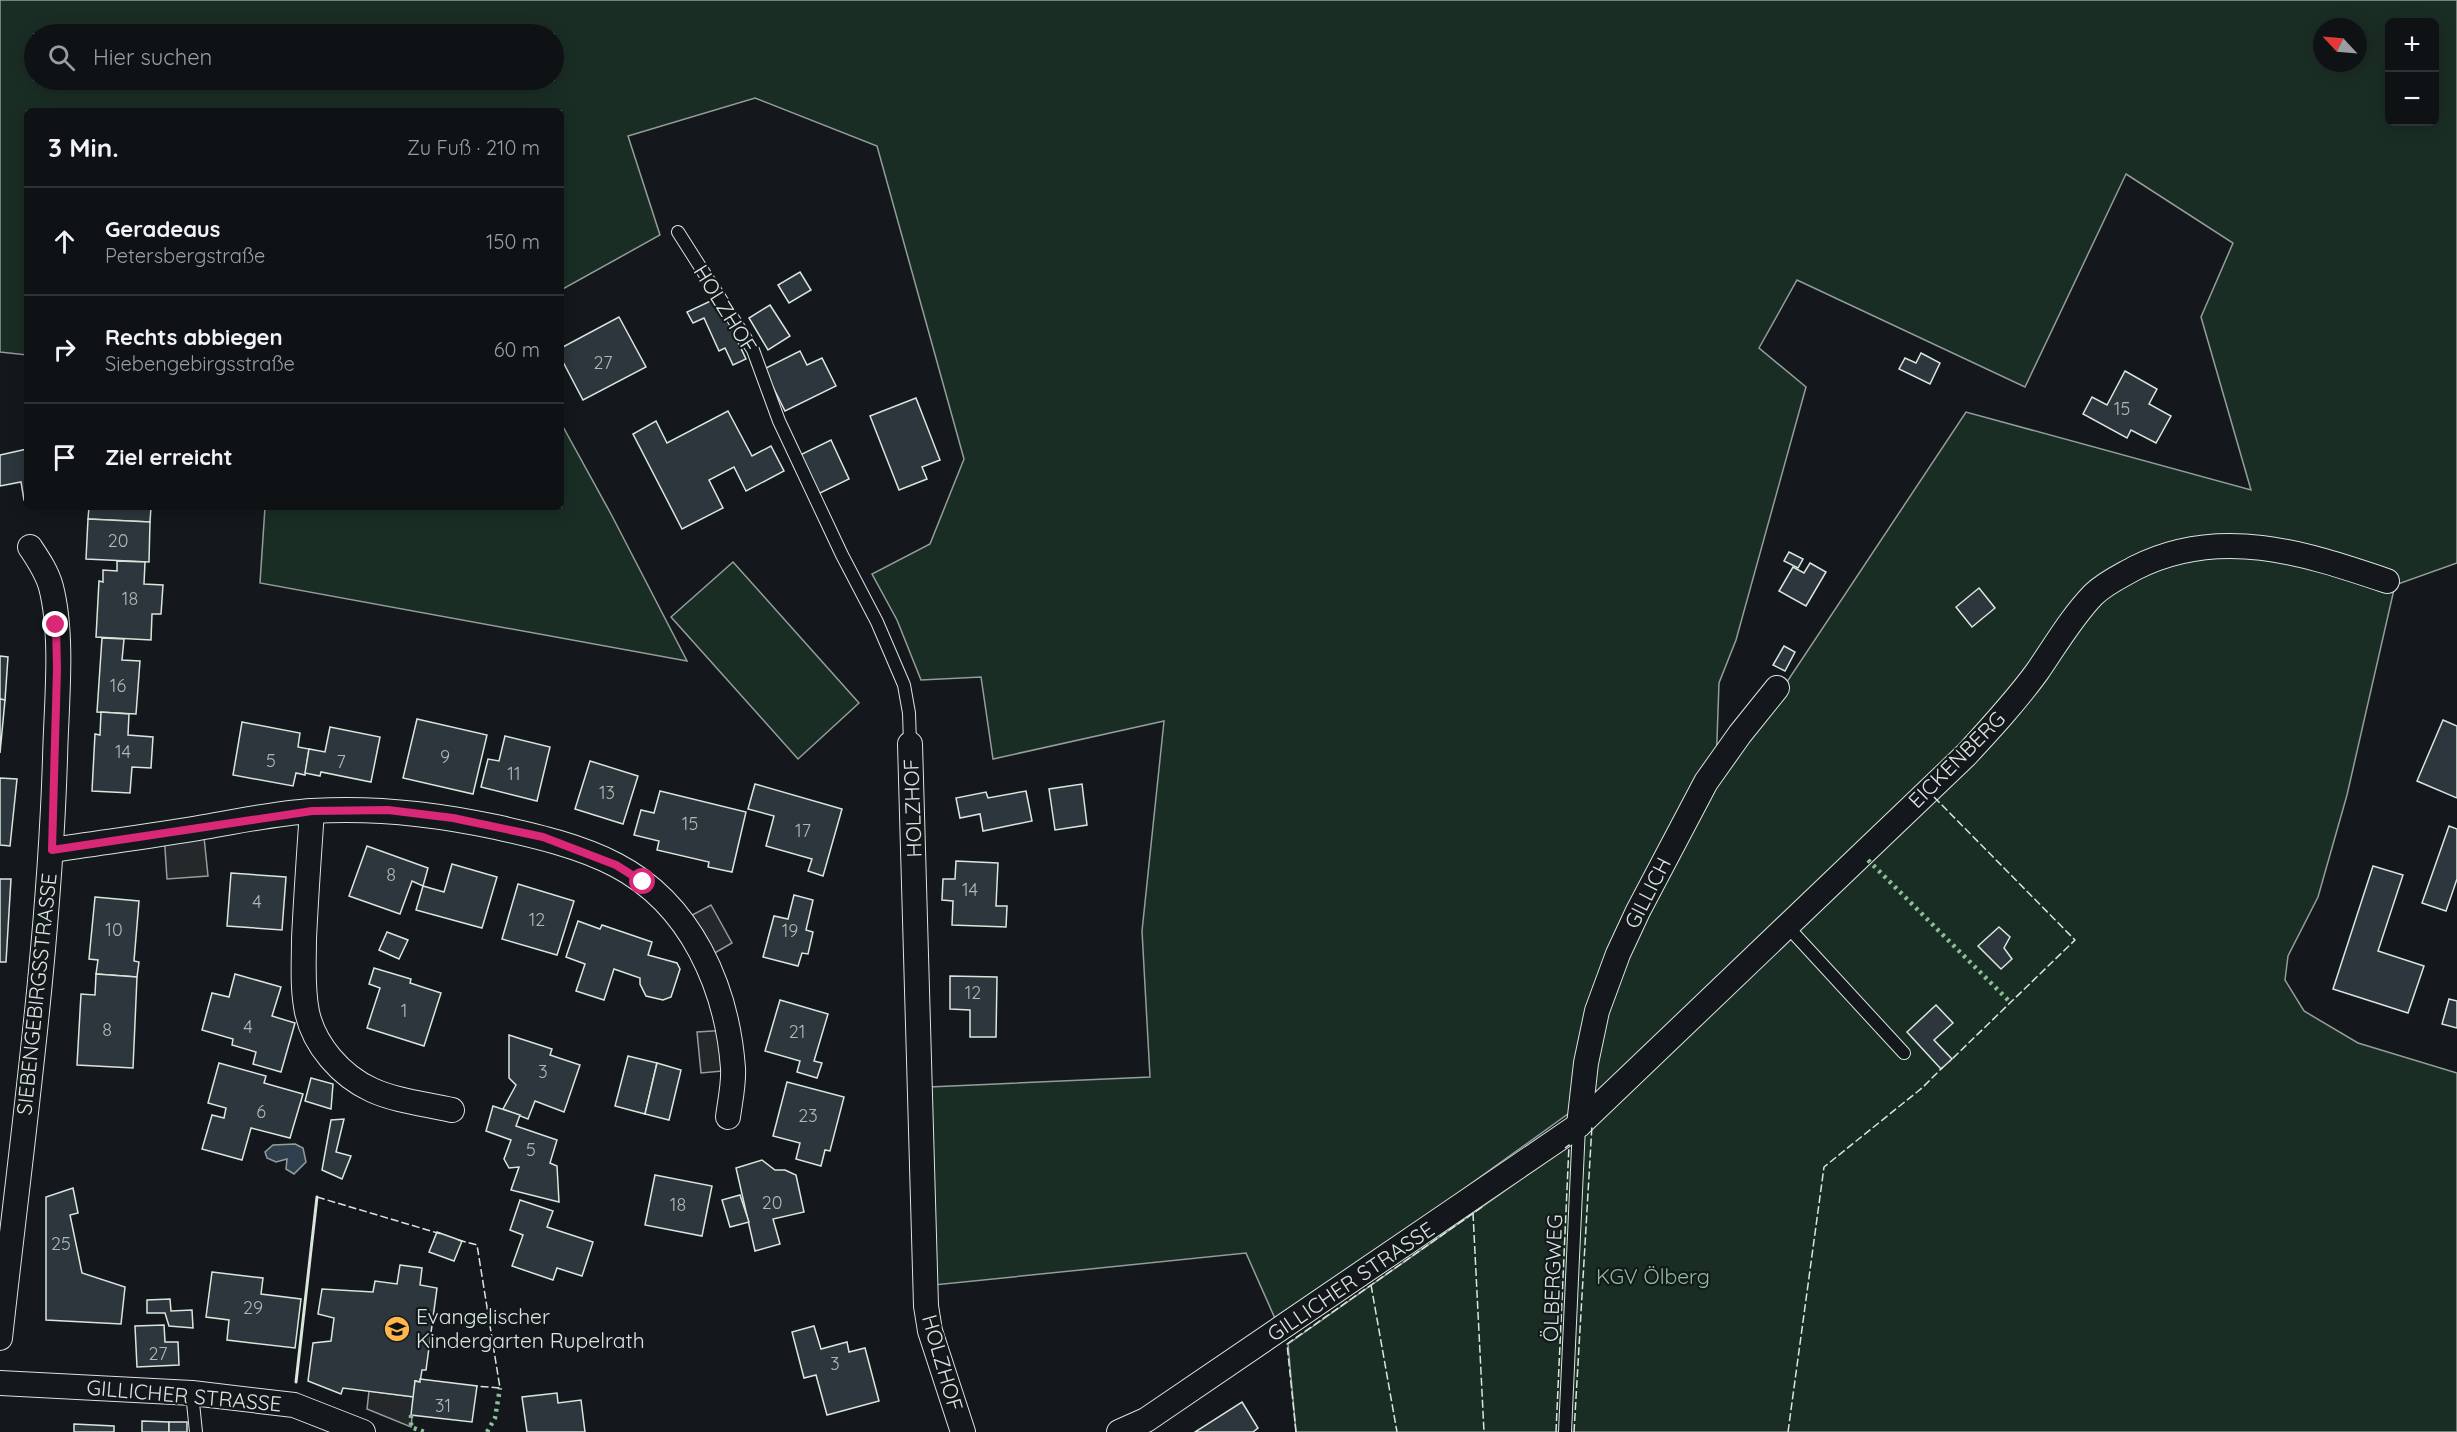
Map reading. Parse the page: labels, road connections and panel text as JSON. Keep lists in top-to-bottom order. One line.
{"streets":{"street":["HOLZHOF","EICKENBERG","GILLICH","SIEBENGEBIRGSSTRASSE","GILLICHER STRASSE"],"lane":["ÖLBERGWEG"]},"crossings":[["EICKENBERG","GILLICH"],["EICKENBERG","ÖLBERGWEG"],["EICKENBERG","GILLICHER STRASSE"],["GILLICH","ÖLBERGWEG"],["GILLICH","GILLICHER STRASSE"],["ÖLBERGWEG","GILLICHER STRASSE"]],"parks":["KGV Ölberg"],"places":{"school or university":["Evangelischer Kindergarten Rupelrath"]},"house_numbers":["27","15","20","18","16","14","9","5","7","11","13","15","17","8","14","4","12","10","19","12","1","4","8","21","3","6","23","5","20","18","25","29","27","3","31"],"north":"top left","page":{"map_buttons":["+","−"],"search":"Hier suchen","heading":["3 Min.","Zu Fuß · 210 m"],"list":[["Geradeaus","Petersbergstraße","150 m"],["Rechts abbiegen","Siebengebirgsstraße","60 m"],"Ziel erreicht"]}}
